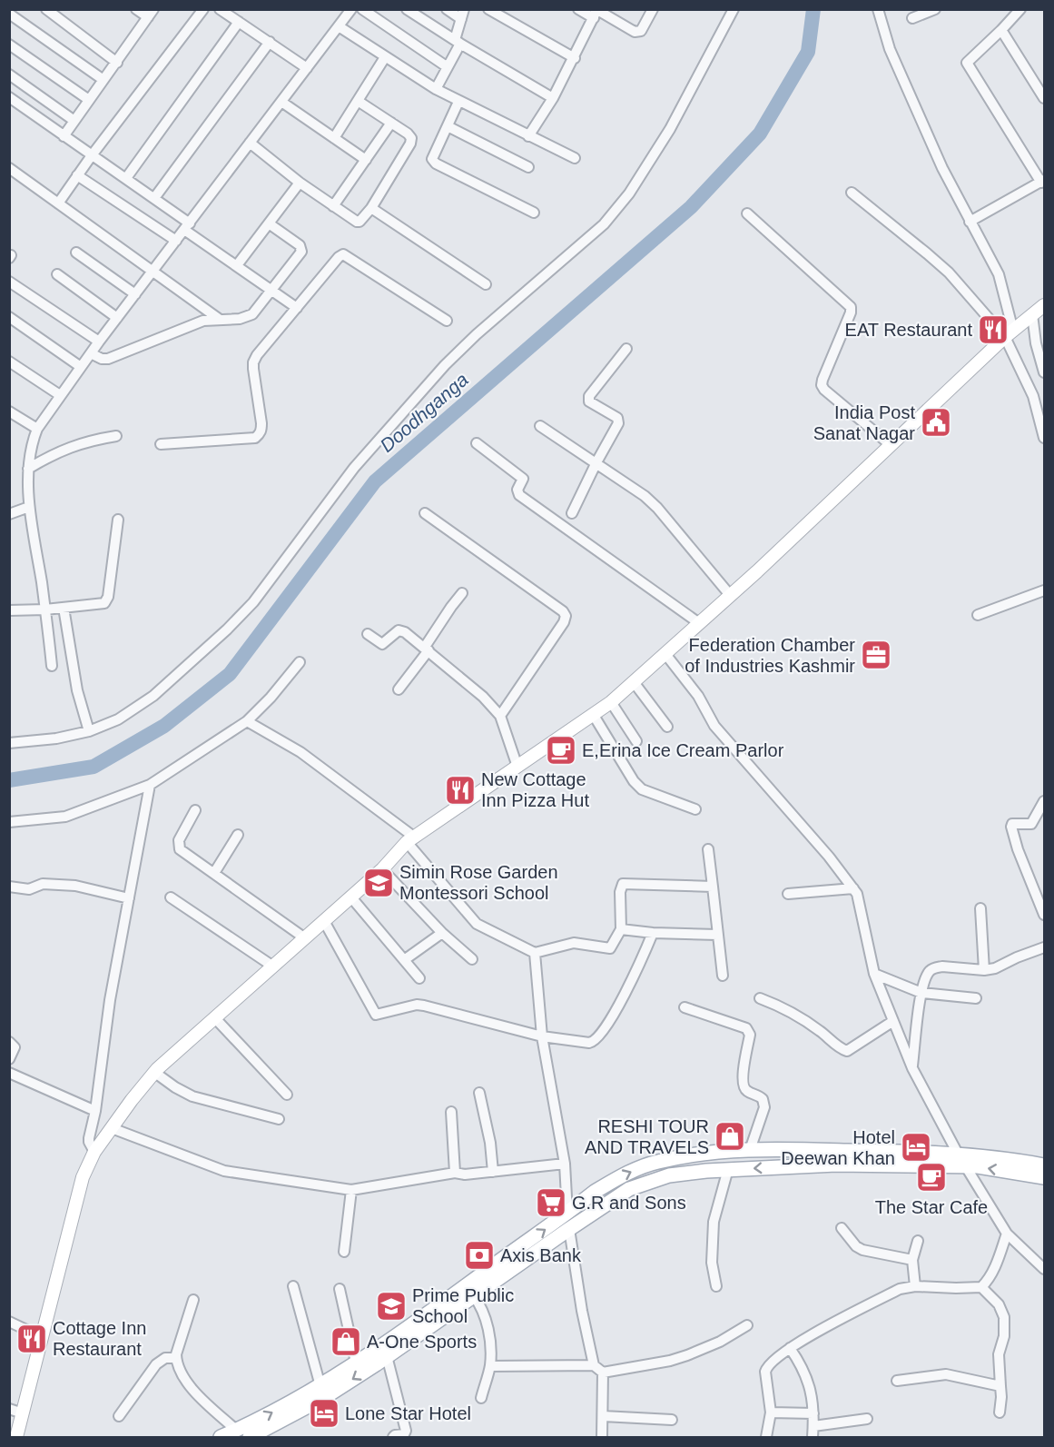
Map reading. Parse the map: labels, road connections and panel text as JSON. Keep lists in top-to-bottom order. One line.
{"water":["Doodhganga"],"places":{"restaurant":["EAT Restaurant","New Cottage Inn Pizza Hut","Cottage Inn Restaurant"],"public building":["India Post Sanat Nagar"],"office":["Federation Chamber of Industries Kashmir"],"cafe":["E,Erina Ice Cream Parlor","The Star Cafe"],"school or university":["Simin Rose Garden Montessori School","Prime Public School"],"shop":["RESHI TOUR AND TRAVELS","A-One Sports"],"hotel":["Hotel Deewan Khan","Lone Star Hotel"],"supermarket":["G.R and Sons"],"bank":["Axis Bank"]}}
